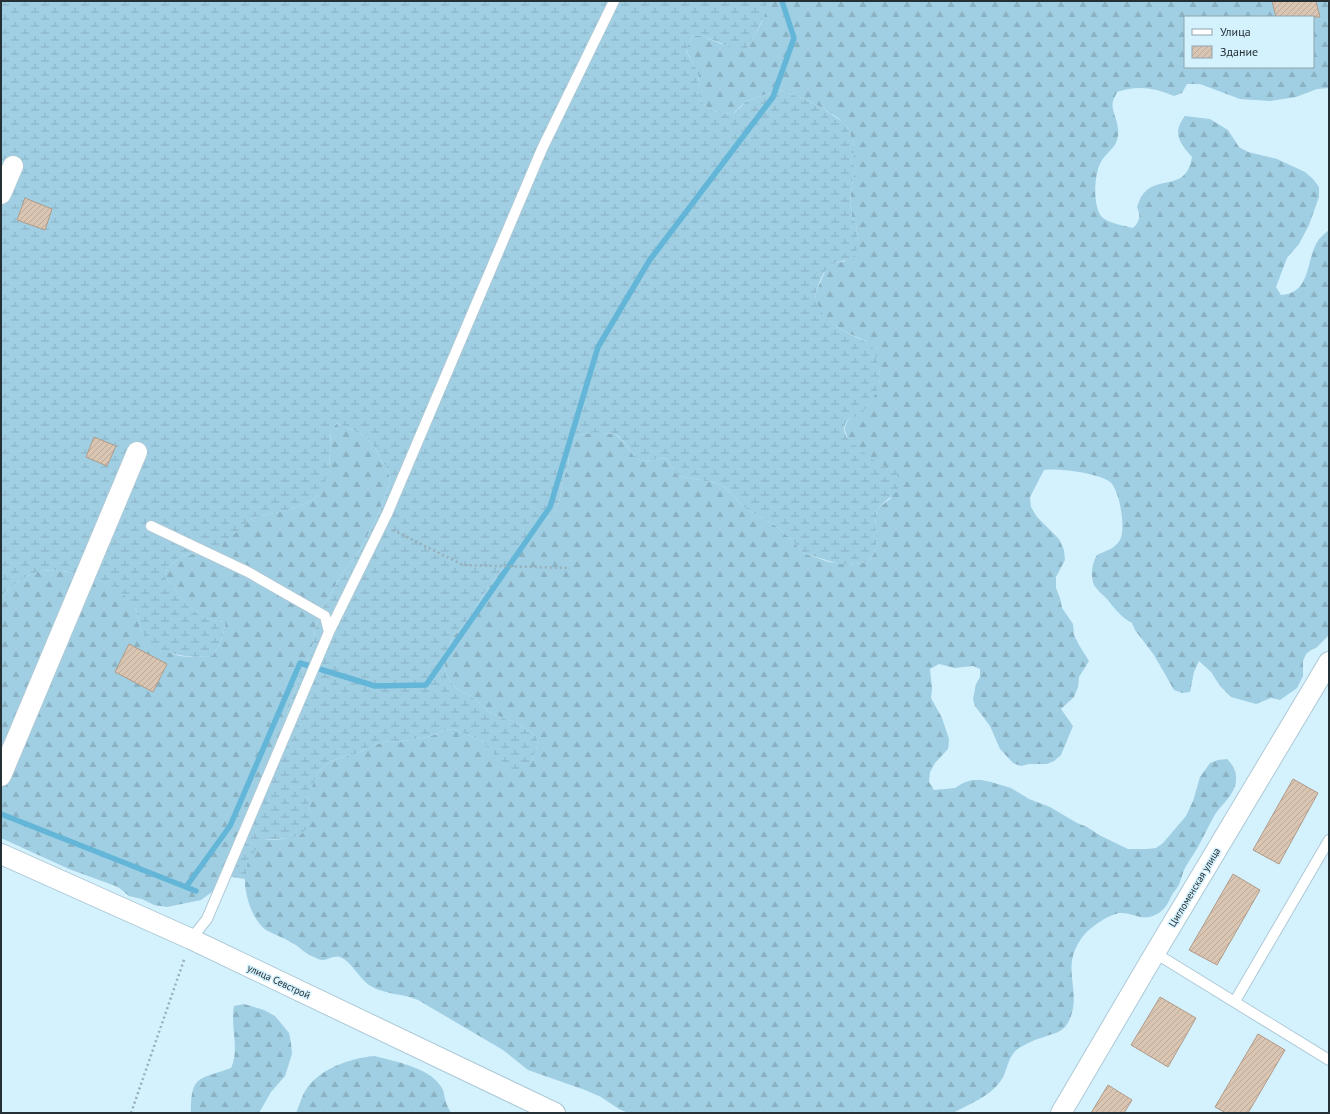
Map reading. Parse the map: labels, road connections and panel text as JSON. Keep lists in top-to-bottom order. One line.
{"streets":{"street":["Цигломенская улица","улица Севстрой"]},"legend":["Улица","Здание"]}
